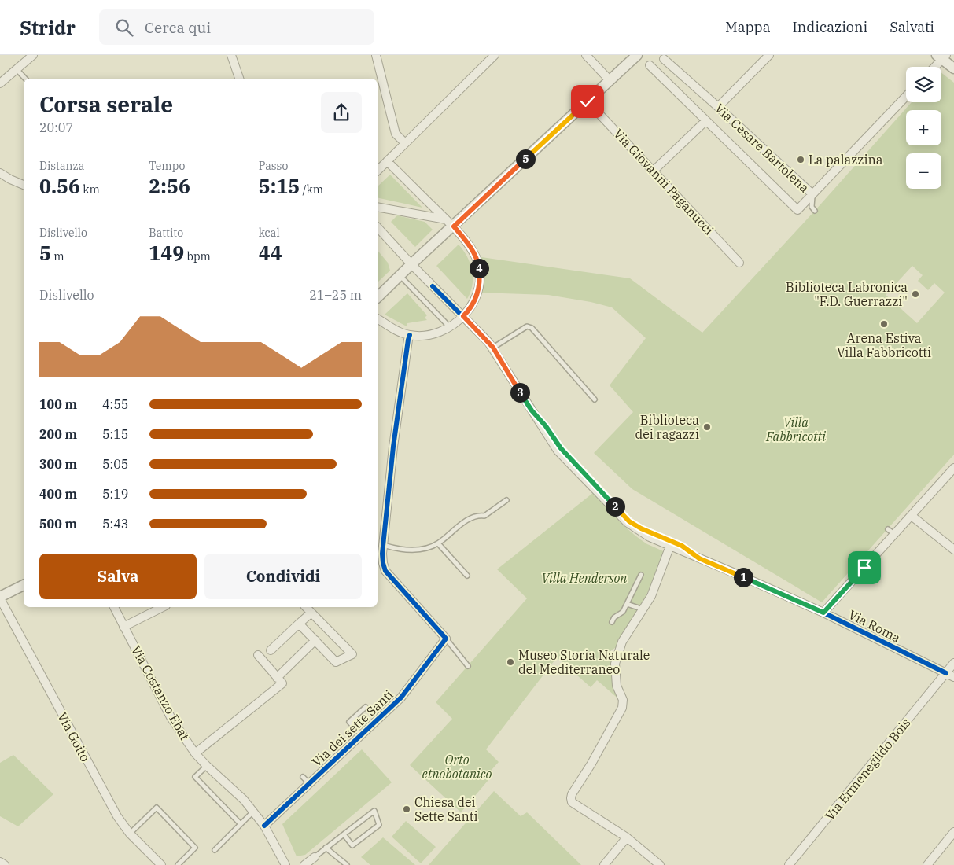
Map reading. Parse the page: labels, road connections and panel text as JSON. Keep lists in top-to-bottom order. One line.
{"streets":{"street":["Via Cesare Bartolena","Via Giovanni Paganucci","Via Roma","Via Costanzo Ebat","Via dei sette Santi","Via Goito","Via Ermenegildo Bois"]},"crossings":[["Via Roma","Via Ermenegildo Bois"],["Via Costanzo Ebat","Via dei sette Santi"]],"parks":["Villa Fabbricotti","Villa Henderson","Orto etnobotanico"],"places":["La palazzina","Biblioteca Labronica \"F.D. Guerrazzi\"","Arena Estiva Villa Fabbricotti","Biblioteca dei ragazzi","Museo Storia Naturale del Mediterraneo","Chiesa dei Sette Santi"],"page":{"header":"Stridr","search":"Cerca qui","nav":["Mappa","Indicazioni","Salvati"],"map_buttons":["+","−"],"heading":["Corsa serale","20:07"],"stats":[["Distanza","0.56 km"],["Tempo","2:56"],["Passo","5:15 /km"],["Dislivello","5 m"],["Battito","149 bpm"],["kcal","44"]],"pins":["5","4","3","2","1"],"chart":["Dislivello","21–25 m"],"list":[{"name":"100 m","note":"4:55"},{"name":"200 m","note":"5:15"},{"name":"300 m","note":"5:05"},{"name":"400 m","note":"5:19"},{"name":"500 m","note":"5:43"}],"buttons":["Salva","Condividi"]}}
